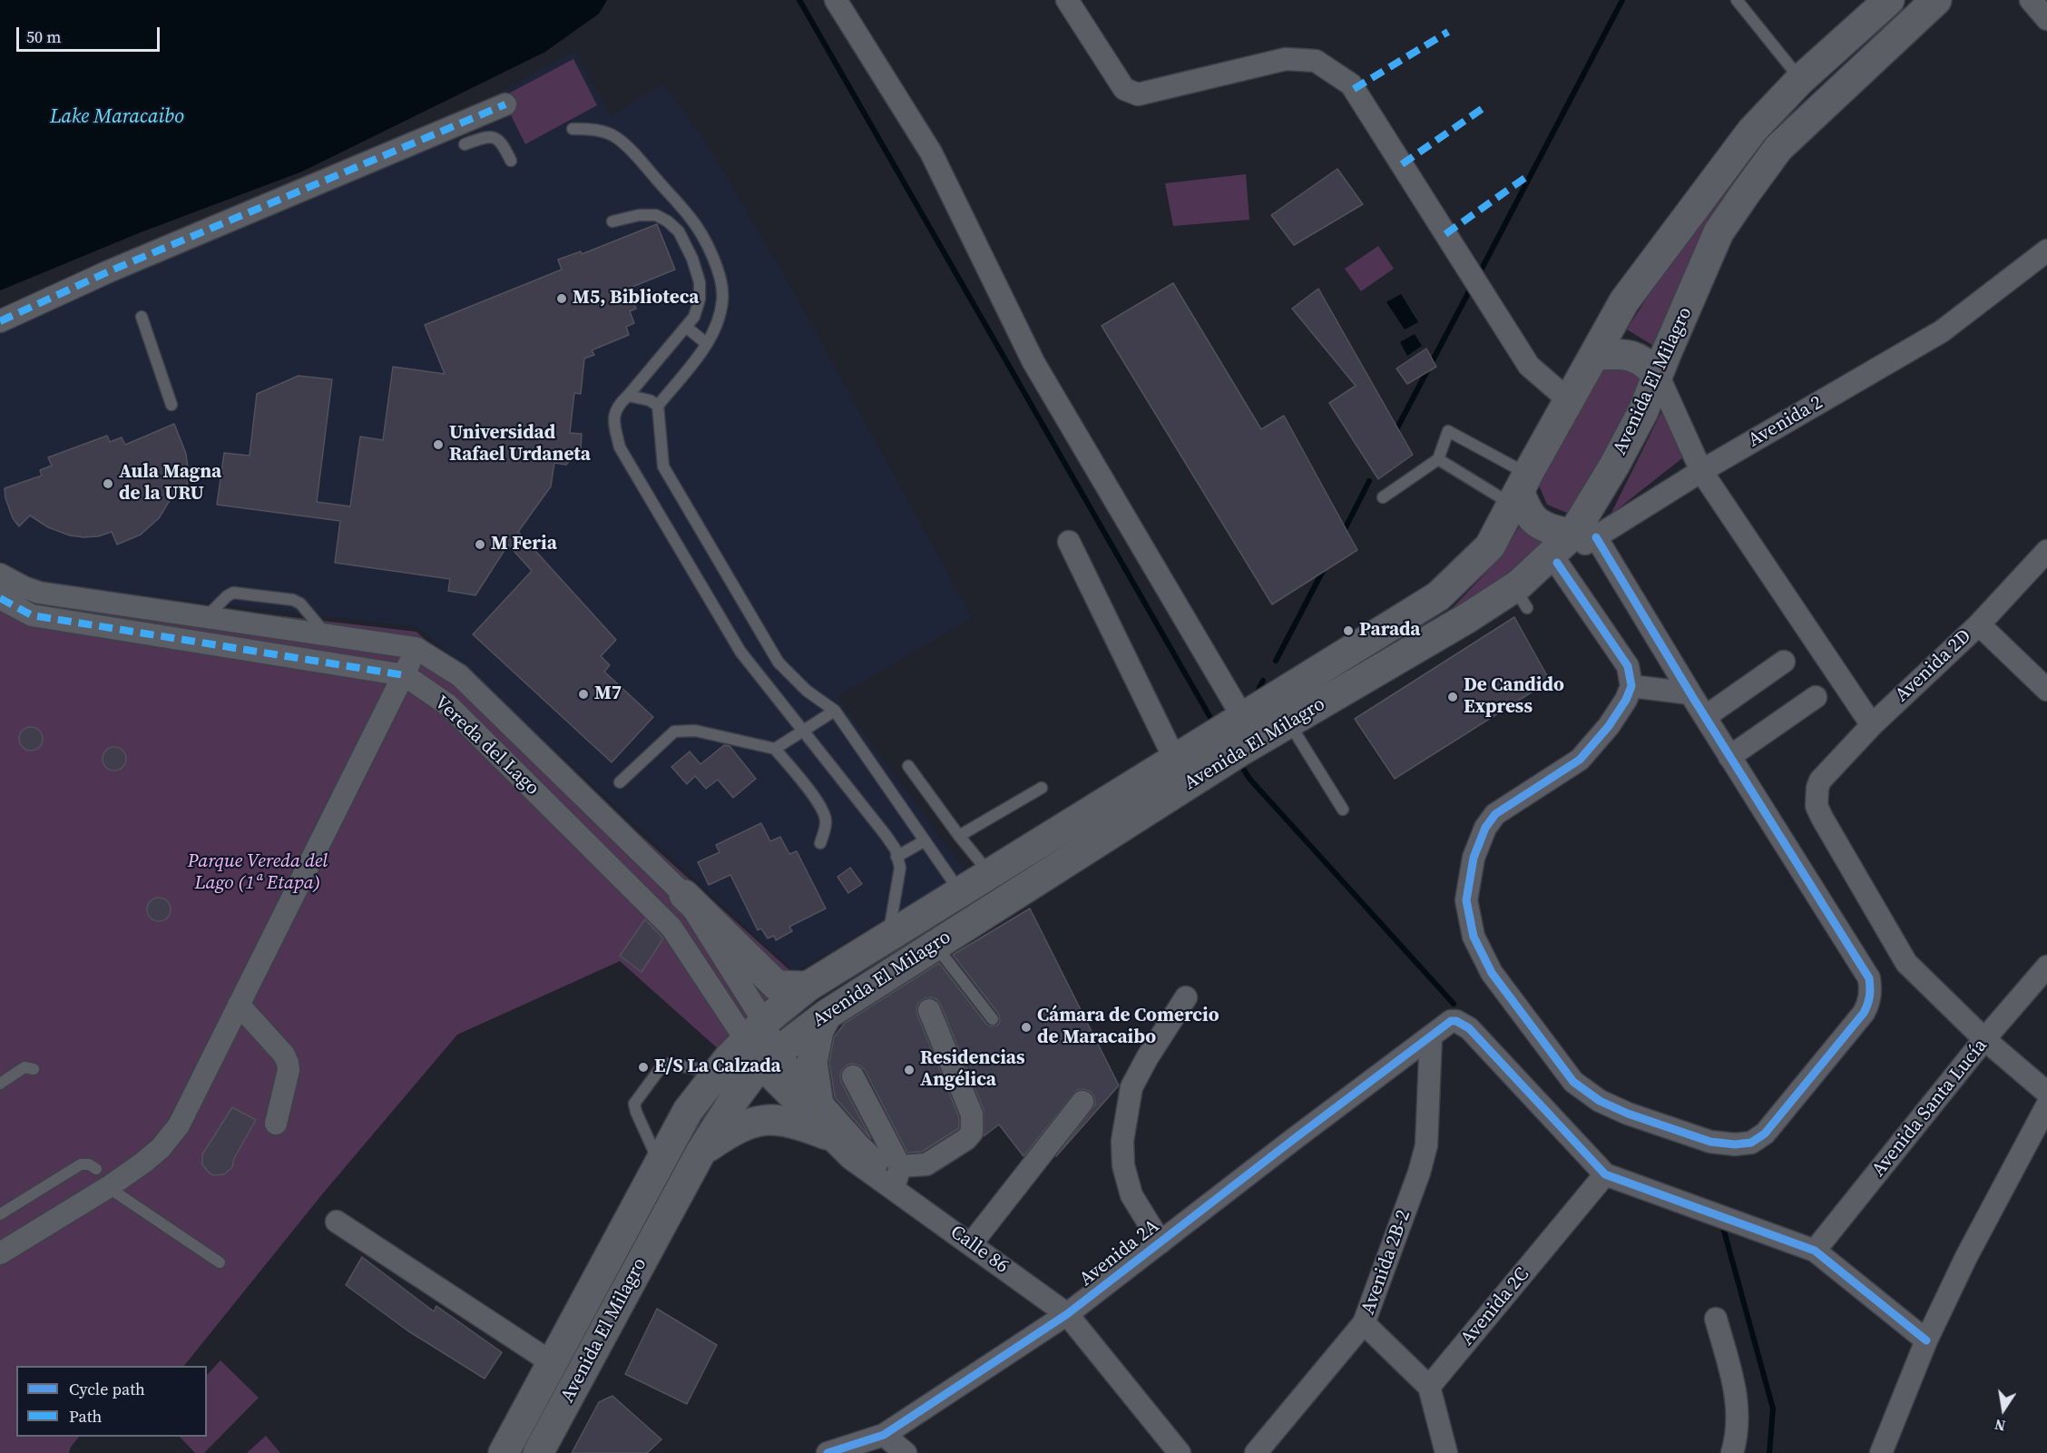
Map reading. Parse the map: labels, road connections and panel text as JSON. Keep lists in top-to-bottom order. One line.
{"streets":{"main road":["Avenida El Milagro"],"street":["Avenida 2","Avenida 2D","Vereda del Lago","Avenida Santa Lucía","Calle 86","Avenida 2A","Avenida 2B-2","Avenida 2C"]},"crossings":[["Avenida El Milagro","Avenida 2"],["Avenida El Milagro","Vereda del Lago"],["Avenida El Milagro","Calle 86"],["Avenida 2D","Avenida Santa Lucía"],["Vereda del Lago","Calle 86"],["Calle 86","Avenida 2A"],["Avenida 2A","Avenida 2B-2"],["Avenida 2A","Avenida 2C"]],"water":["Lake Maracaibo"],"parks":["Parque Vereda del Lago (1ª Etapa)"],"places":["M5, Biblioteca","Universidad Rafael Urdaneta","Aula Magna de la URU","M Feria","Parada","M7","De Candido Express","Cámara de Comercio de Maracaibo","E/S La Calzada","Residencias Angélica"],"legend":["Cycle path","Path"],"scale_bar":"50 m","north":"bottom"}
